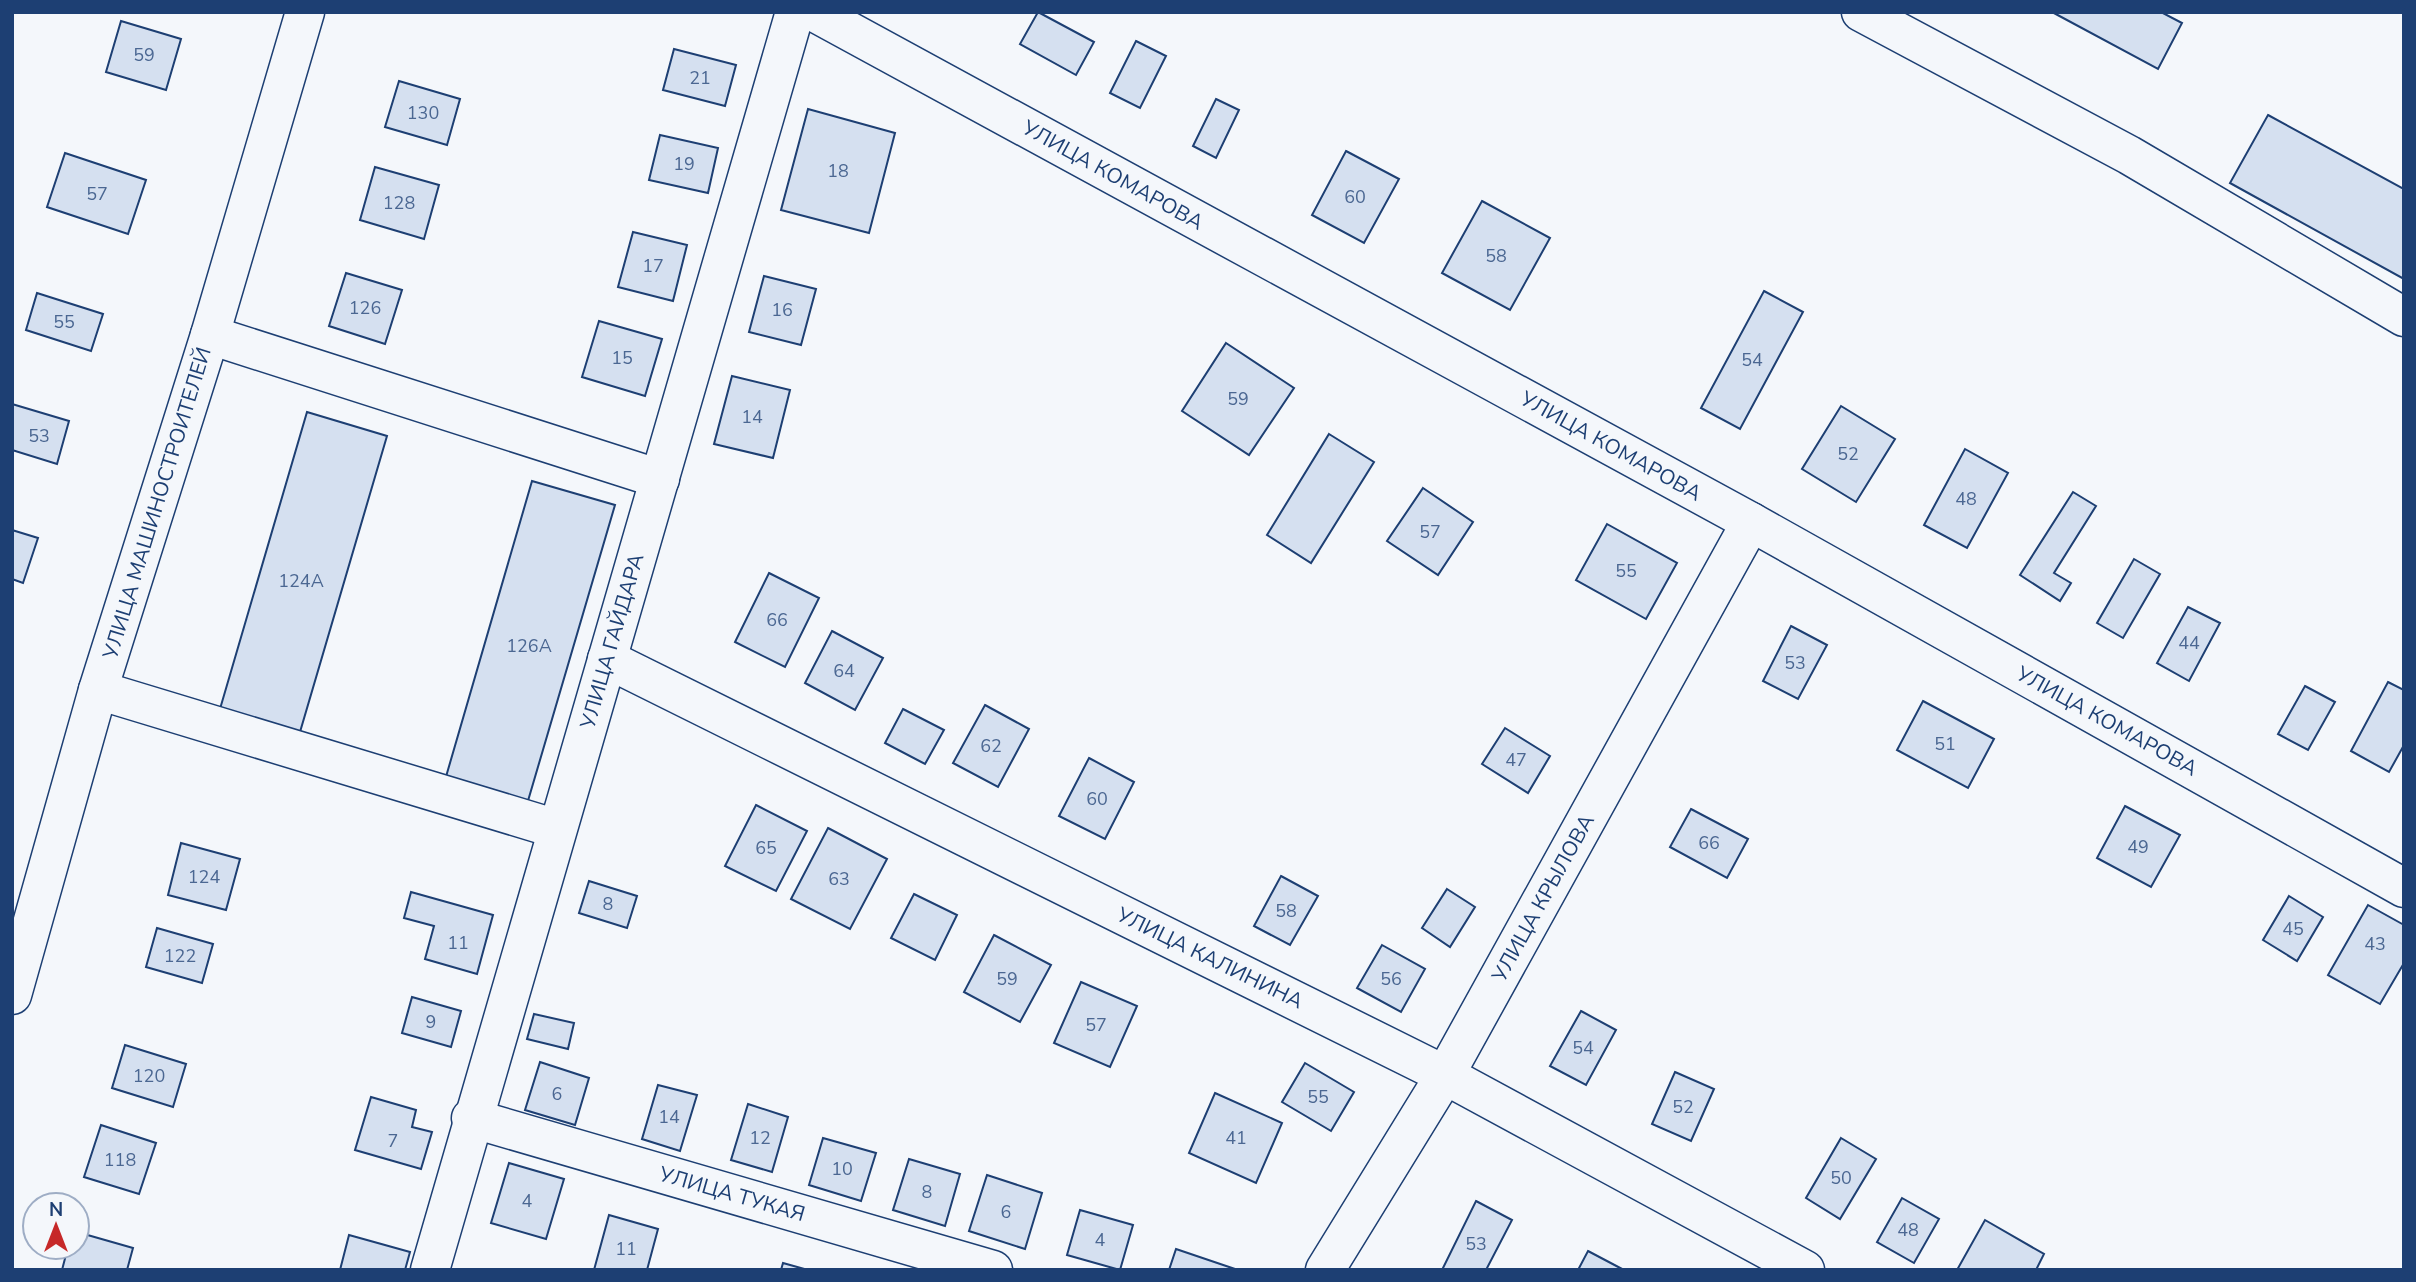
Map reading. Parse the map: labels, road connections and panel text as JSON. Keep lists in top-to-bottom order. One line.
{"streets":{"street":["УЛИЦА КОМАРОВА","УЛИЦА МАШИНОСТРОИТЕЛЕЙ","УЛИЦА ГАЙДАРА","УЛИЦА КРЫЛОВА","УЛИЦА КАЛИНИНА","УЛИЦА ТУКАЯ"]},"crossings":[["УЛИЦА КОМАРОВА","УЛИЦА КРЫЛОВА"],["УЛИЦА ГАЙДАРА","УЛИЦА КАЛИНИНА"],["УЛИЦА ГАЙДАРА","УЛИЦА ТУКАЯ"],["УЛИЦА КРЫЛОВА","УЛИЦА КАЛИНИНА"]],"house_numbers":["59","21","130","19","18","57","60","128","58","17","126","16","55","15","54","59","14","53","52","48","57","55","124А","66","44","126А","53","64","51","62","47","60","66","49","65","124","63","8","58","45","11","43","122","59","56","9","57","54","120","6","55","52","14","12","41","7","118","10","50","8","4","6","48","4","53","11"],"north":"top"}
